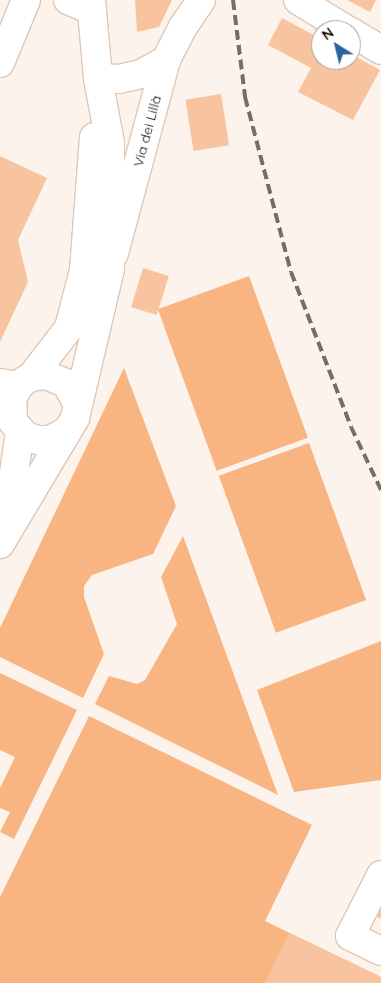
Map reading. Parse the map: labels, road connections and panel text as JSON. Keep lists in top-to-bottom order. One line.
{"streets":{"main road":["Via dei Lillà"]},"north":"top left"}
